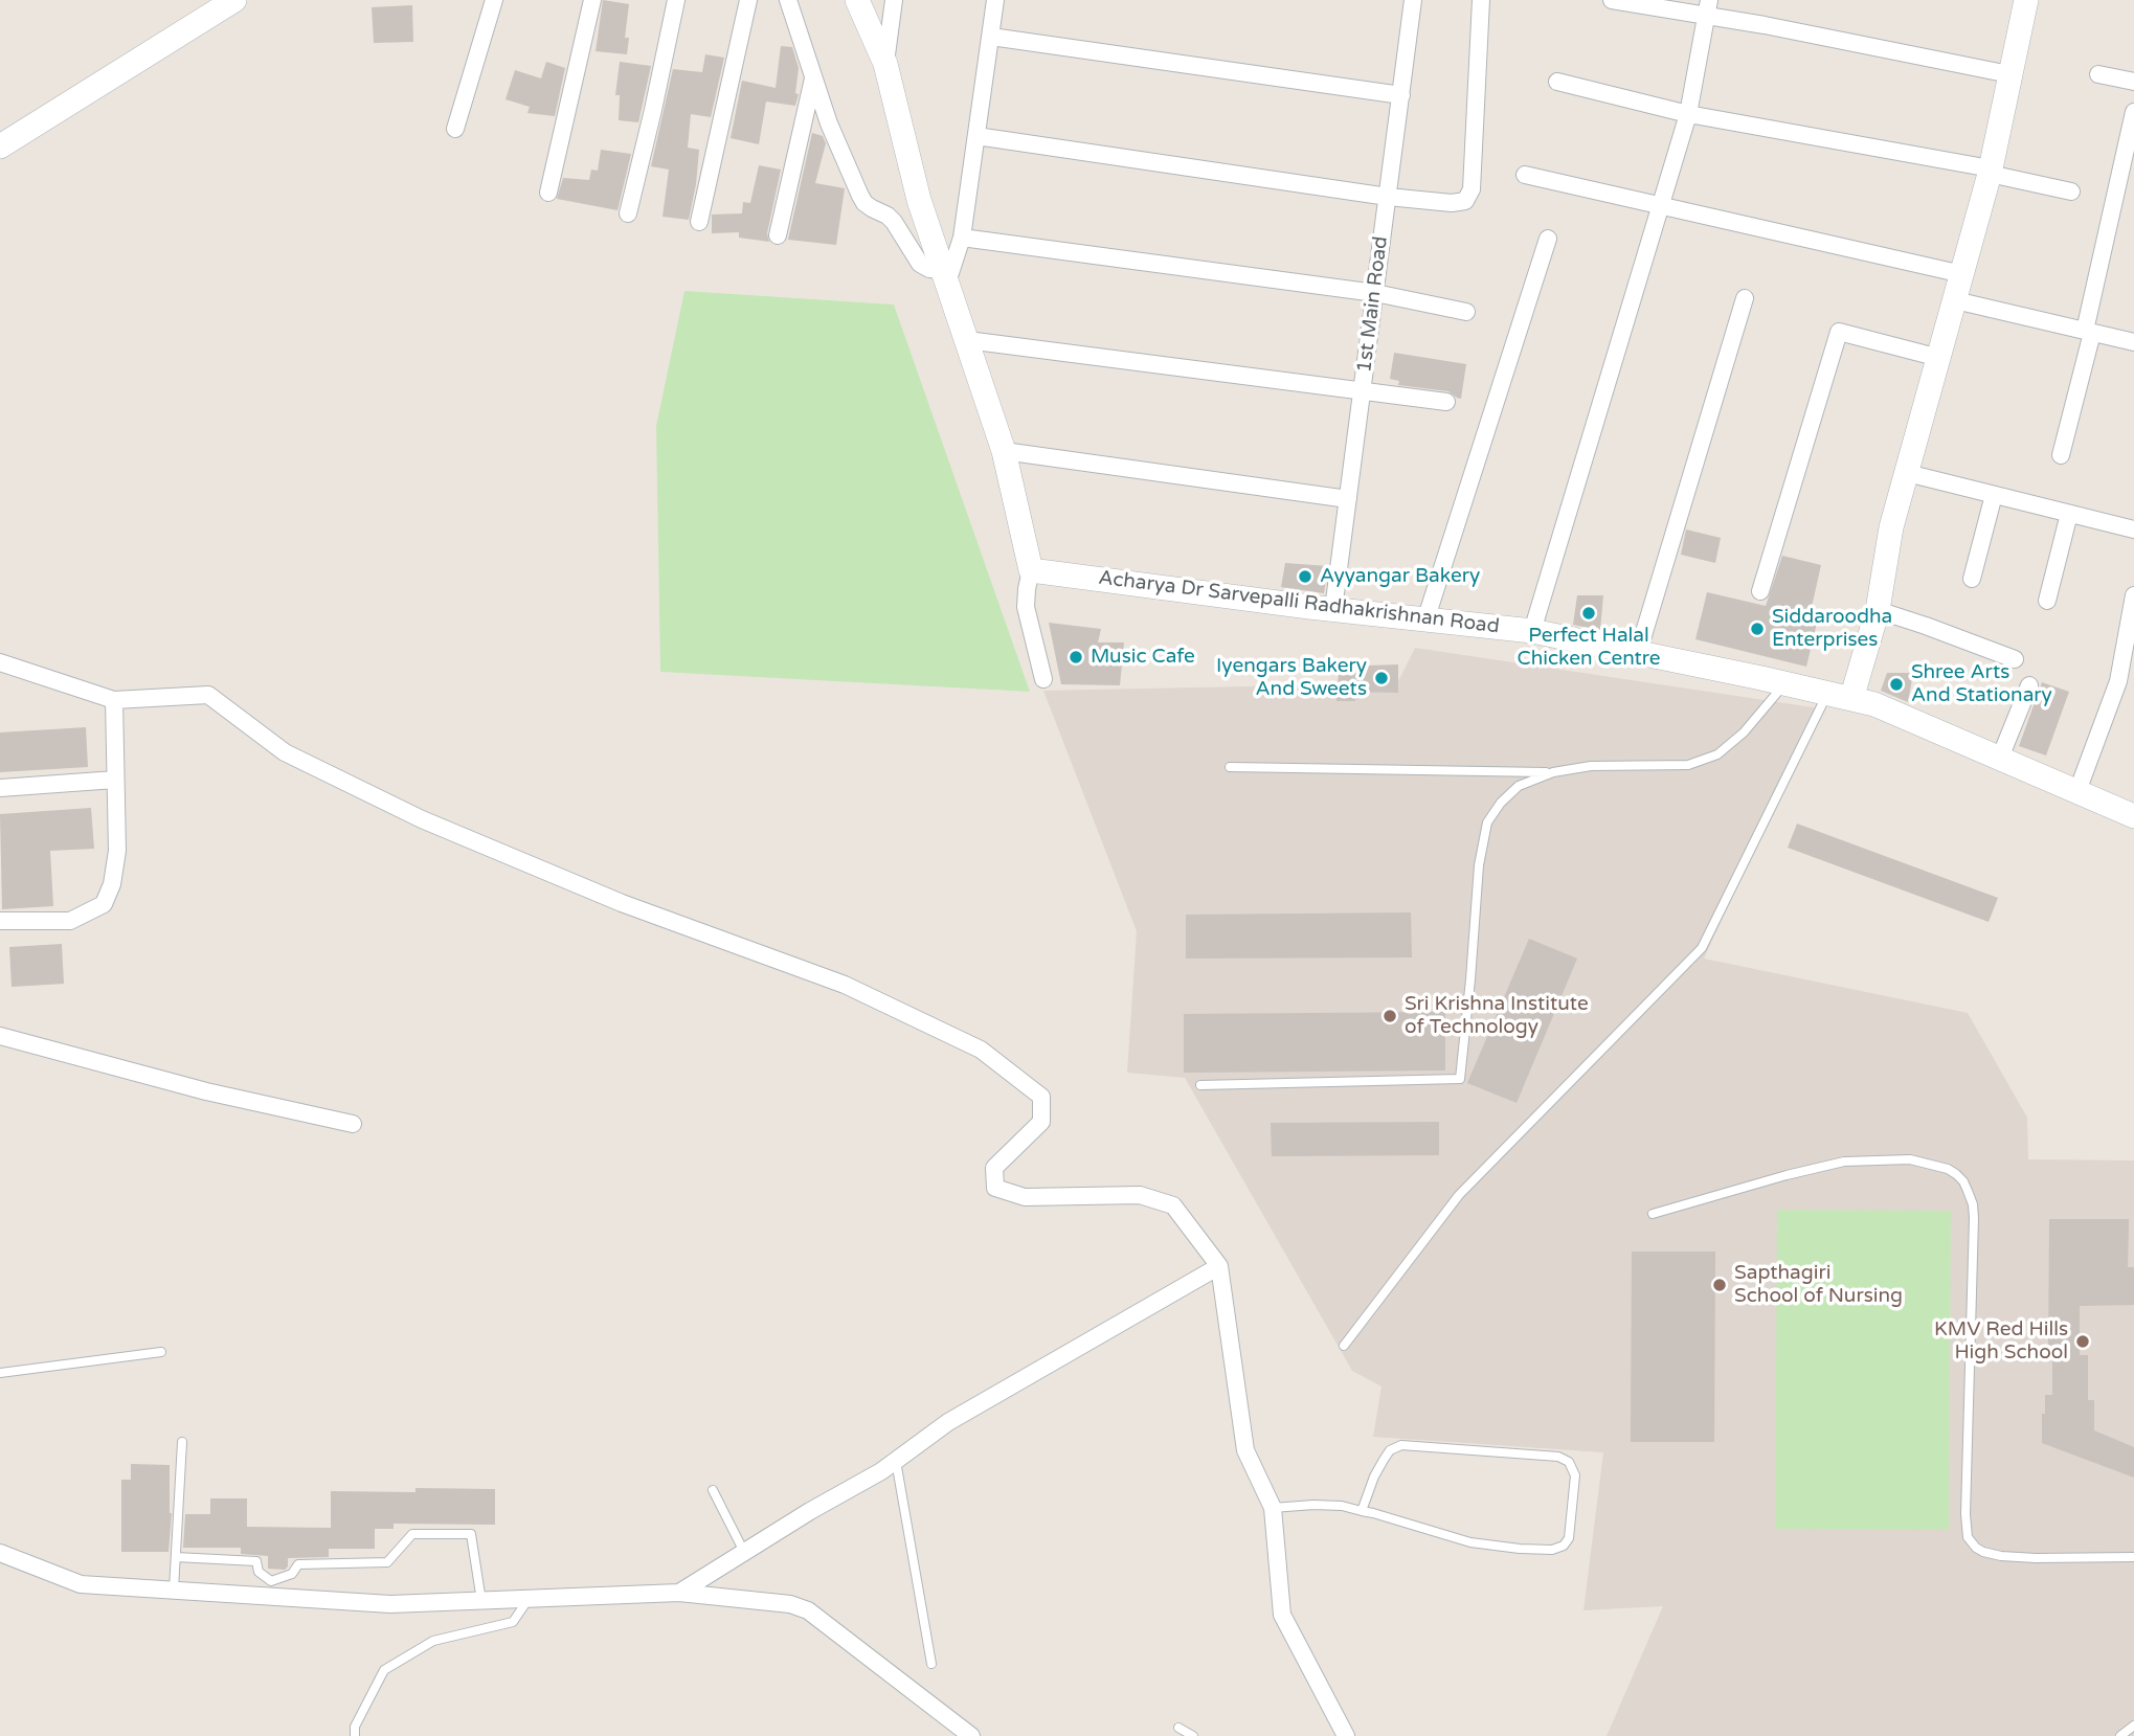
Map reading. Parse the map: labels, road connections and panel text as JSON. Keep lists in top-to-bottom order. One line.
{"streets":{"street":["1st Main Road","Acharya Dr Sarvepalli Radhakrishnan Road"]},"crossings":[["1st Main Road","Acharya Dr Sarvepalli Radhakrishnan Road"]],"places":["Ayyangar Bakery","Perfect Halal Chicken Centre","Siddaroodha Enterprises","Music Cafe","Iyengars Bakery And Sweets","Shree Arts And Stationary","Sri Krishna Institute of Technology","Sapthagiri School of Nursing","KMV Red Hills High School"]}
